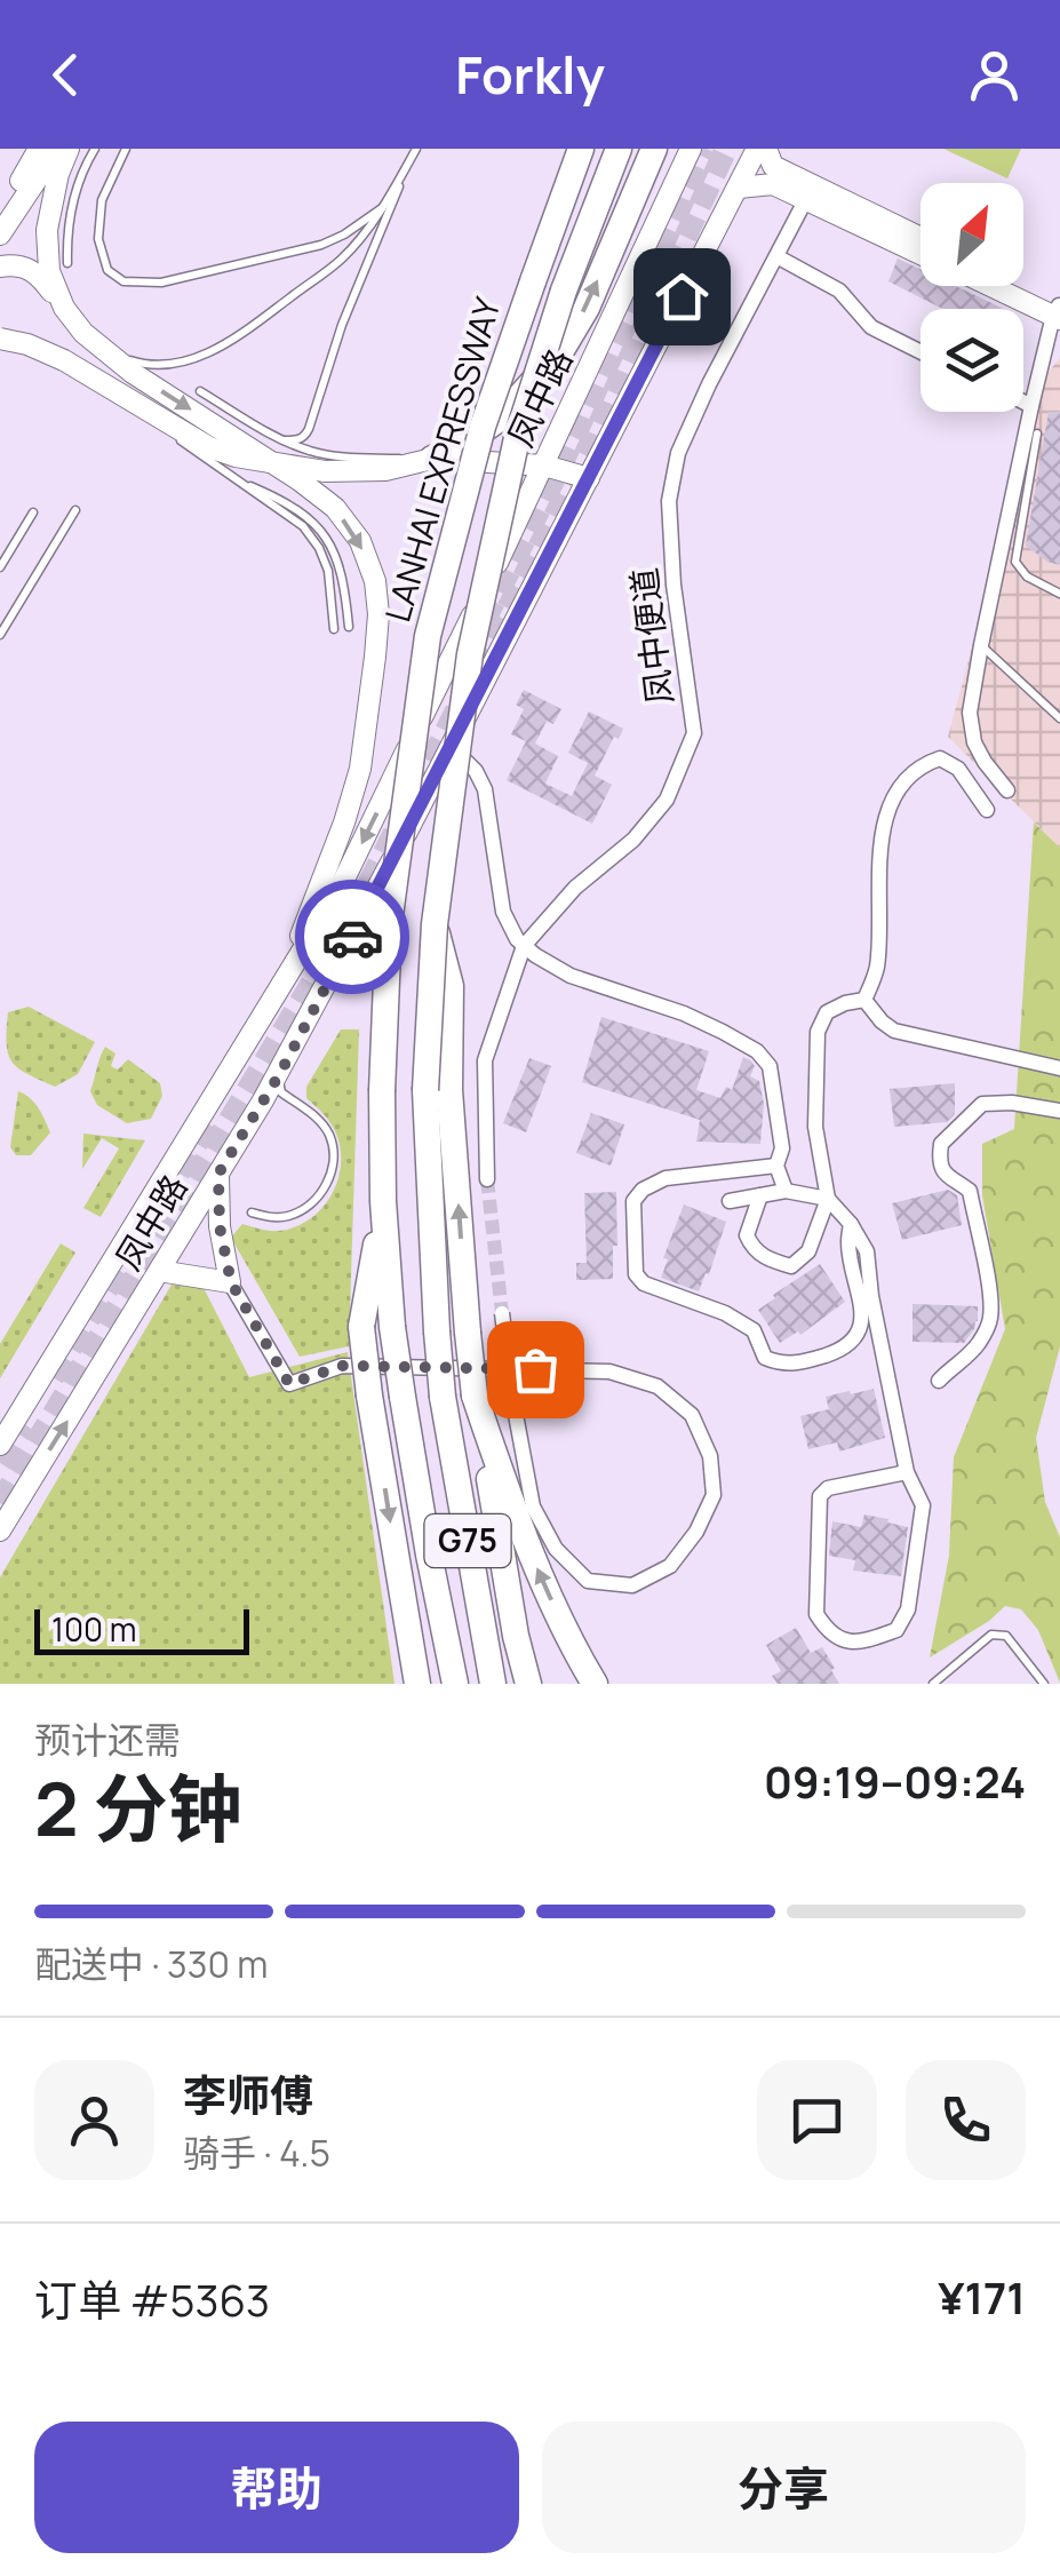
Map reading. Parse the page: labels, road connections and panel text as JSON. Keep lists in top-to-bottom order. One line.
{"streets":{"highway":["LANHAI EXPRESSWAY","G75"],"main road":["凤中路"],"street":["凤中便道"]},"scale_bar":"100 m","north":"top right","page":{"header":"Forkly","scale":"100 m","heading":["2 分钟","预计还需","09:19–09:24"],"panel":["李师傅","骑手 · 4.5","订单 #5363","¥171"],"bar":"配送中 · 330 m","buttons":["帮助","分享"]}}
